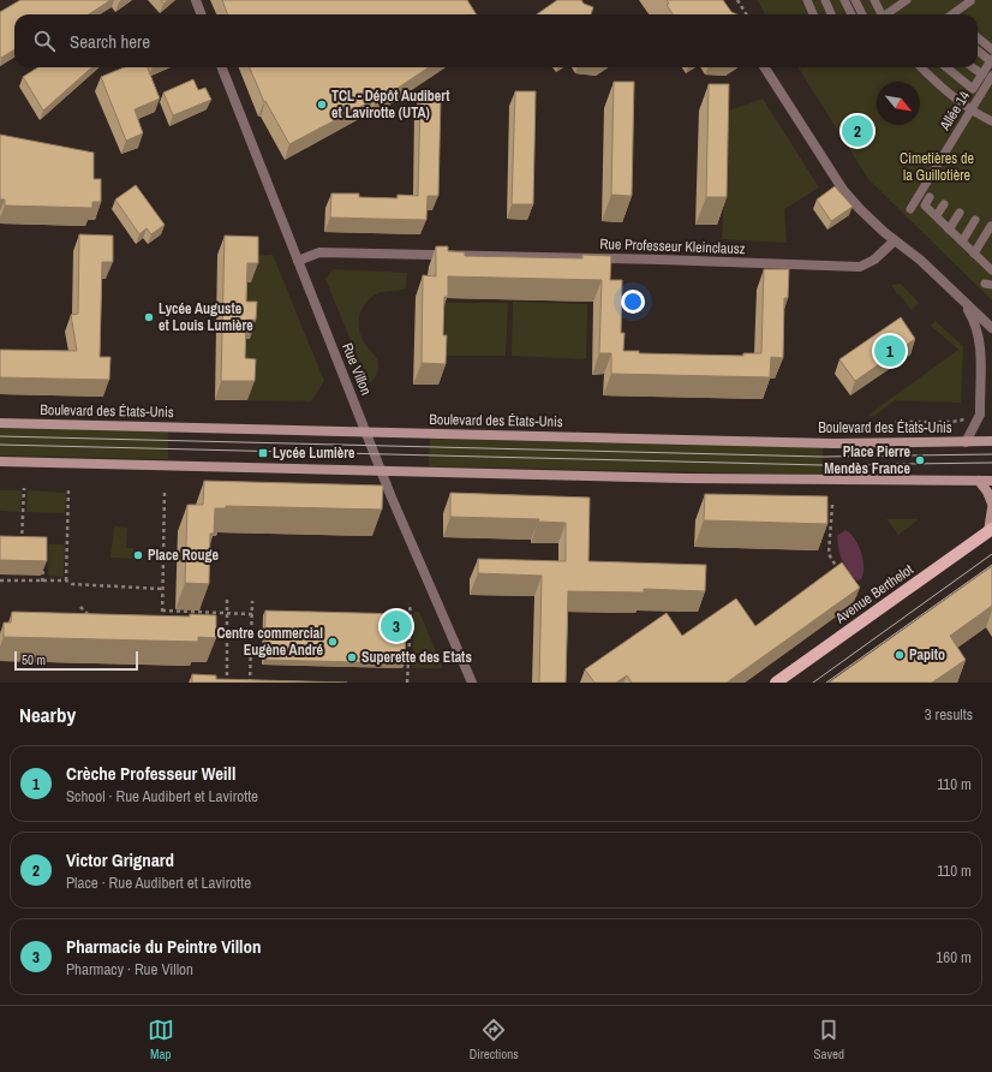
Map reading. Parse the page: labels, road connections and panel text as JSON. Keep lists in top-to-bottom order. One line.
{"streets":{"main road":["Boulevard des États-Unis","Avenue Berthelot"],"street":["Rue Professeur Kleinclausz","Rue Villon"],"lane":["Allée 14"]},"crossings":[["Rue Professeur Kleinclausz","Rue Villon"],["Rue Villon","Boulevard des États-Unis"]],"parks":["Cimetières de la Guillotière"],"places":{"other":["TCL - Dépôt Audibert et Lavirotte (UTA)","Lycée Auguste et Louis Lumière","Place Pierre Mendès France","Place Rouge","Centre commercial Eugène André","Papito","Superette des Etats"],"transit":["Lycée Lumière"]},"scale_bar":"50 m","north":"bottom right","page":{"search":"Search here","pins":["2","1","3"],"scale":"50 m","heading":["Nearby","3 results"],"list":[{"mark":"1","name":"Crèche Professeur Weill","note":"School · Rue Audibert et Lavirotte","value":"110 m"},{"mark":"2","name":"Victor Grignard","note":"Place · Rue Audibert et Lavirotte","value":"110 m"},{"mark":"3","name":"Pharmacie du Peintre Villon","note":"Pharmacy · Rue Villon","value":"160 m"}],"nav":["Map","Directions","Saved"]}}
